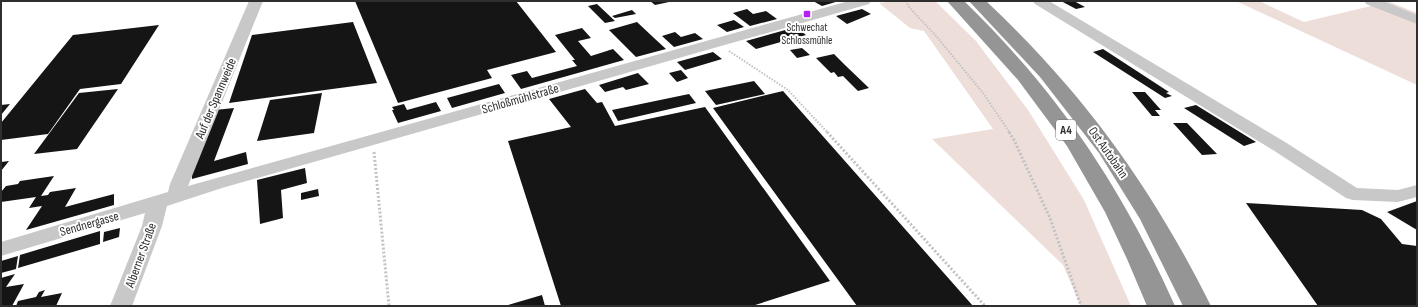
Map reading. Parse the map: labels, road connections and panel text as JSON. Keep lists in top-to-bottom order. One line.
{"streets":{"highway":["A4","Ost Autobahn"],"street":["Auf der Spannweide","Schloßmühlstraße","Sendnergasse","Alberner Straße"]},"crossings":[["Auf der Spannweide","Schloßmühlstraße"],["Auf der Spannweide","Sendnergasse"],["Auf der Spannweide","Alberner Straße"],["Schloßmühlstraße","Sendnergasse"],["Schloßmühlstraße","Alberner Straße"],["Sendnergasse","Alberner Straße"]],"places":{"transit":["Schwechat Schlossmühle"]}}
